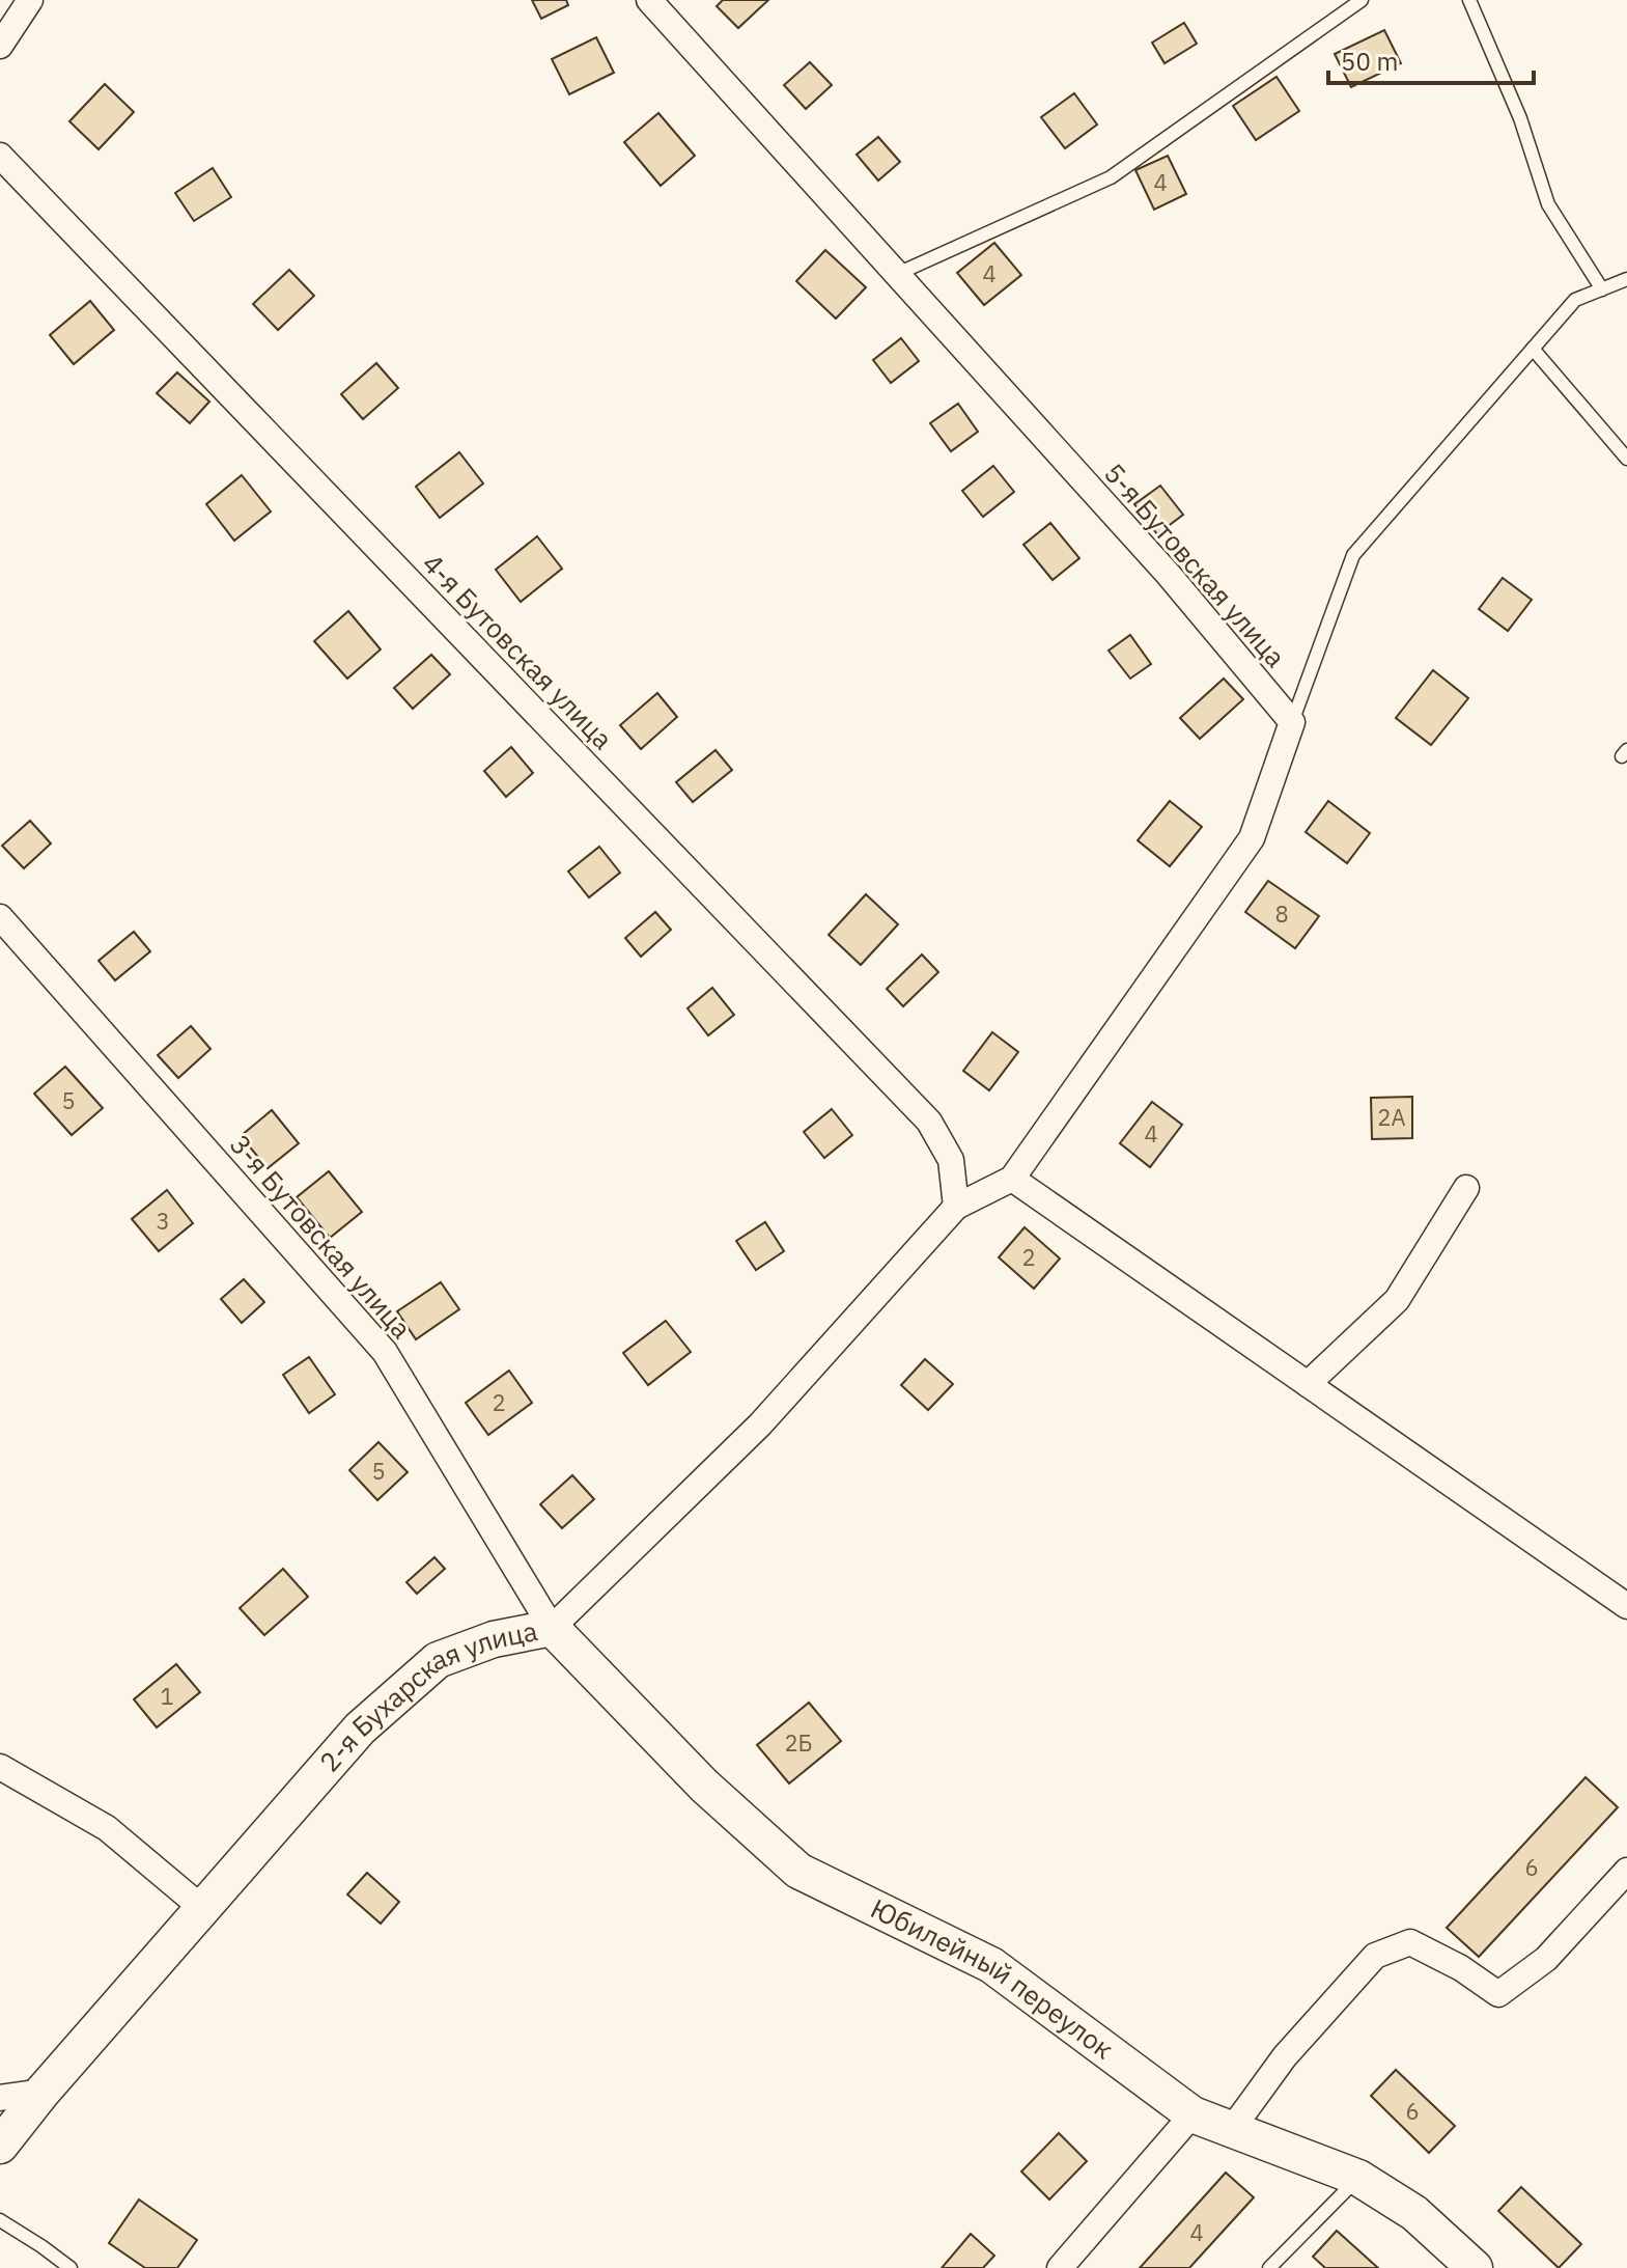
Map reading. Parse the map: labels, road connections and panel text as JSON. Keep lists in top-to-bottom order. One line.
{"streets":{"street":["5-я Бутовская улица","4-я Бутовская улица","3-я Бутовская улица","2-я Бухарская улица","Юбилейный переулок"]},"crossings":[["4-я Бутовская улица","2-я Бухарская улица"],["3-я Бутовская улица","2-я Бухарская улица"],["3-я Бутовская улица","Юбилейный переулок"],["2-я Бухарская улица","Юбилейный переулок"]],"house_numbers":["4","4","8","5","2А","4","3","2","2","5","1","2Б","6","6","4"],"scale_bar":"50 m"}
